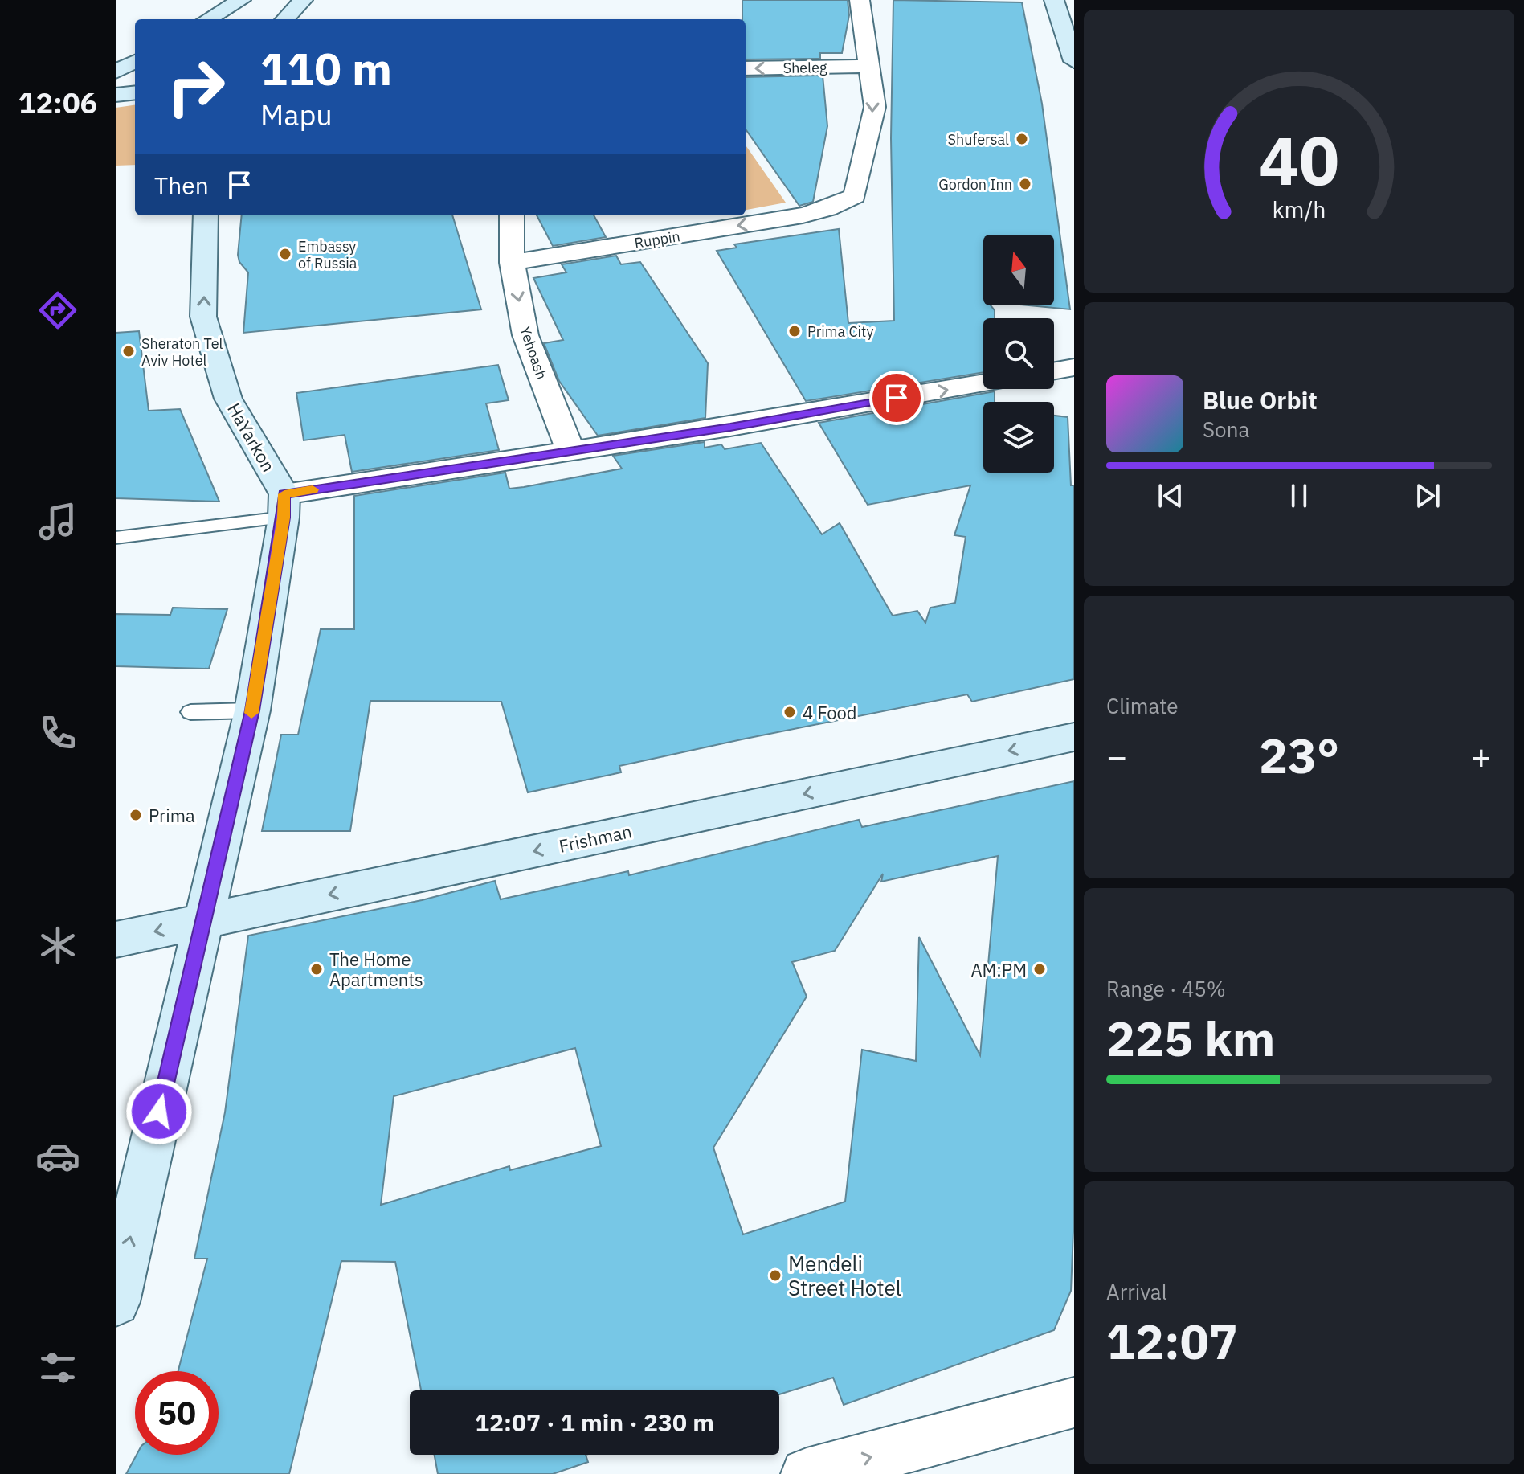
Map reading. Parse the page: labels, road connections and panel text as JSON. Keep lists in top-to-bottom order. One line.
{"streets":{"main road":["HaYarkon","Frishman"],"street":["Sheleg","Ruppin","Yehoash"]},"crossings":[["Sheleg","Ruppin"],["Ruppin","Yehoash"]],"one_way":["Sheleg","Yehoash","HaYarkon","Frishman"],"places":["Shufersal","Gordon Inn","Embassy of Russia","Prima City","Sheraton Tel Aviv Hotel","4 Food","Prima","The Home Apartments","AM:PM","Mendeli Street Hotel"],"north":"top","page":{"tabs":"12:06","turn":["110 m","Mapu"],"then":"Then","song":["Blue Orbit","Sona"],"tile":["Climate",["Range · 45%","225 km"],["Arrival","12:07"]],"heat":["−","23°","+"],"limit":"50","trip":"12:07 · 1 min · 230 m","gauge":["40","km/h"]}}
